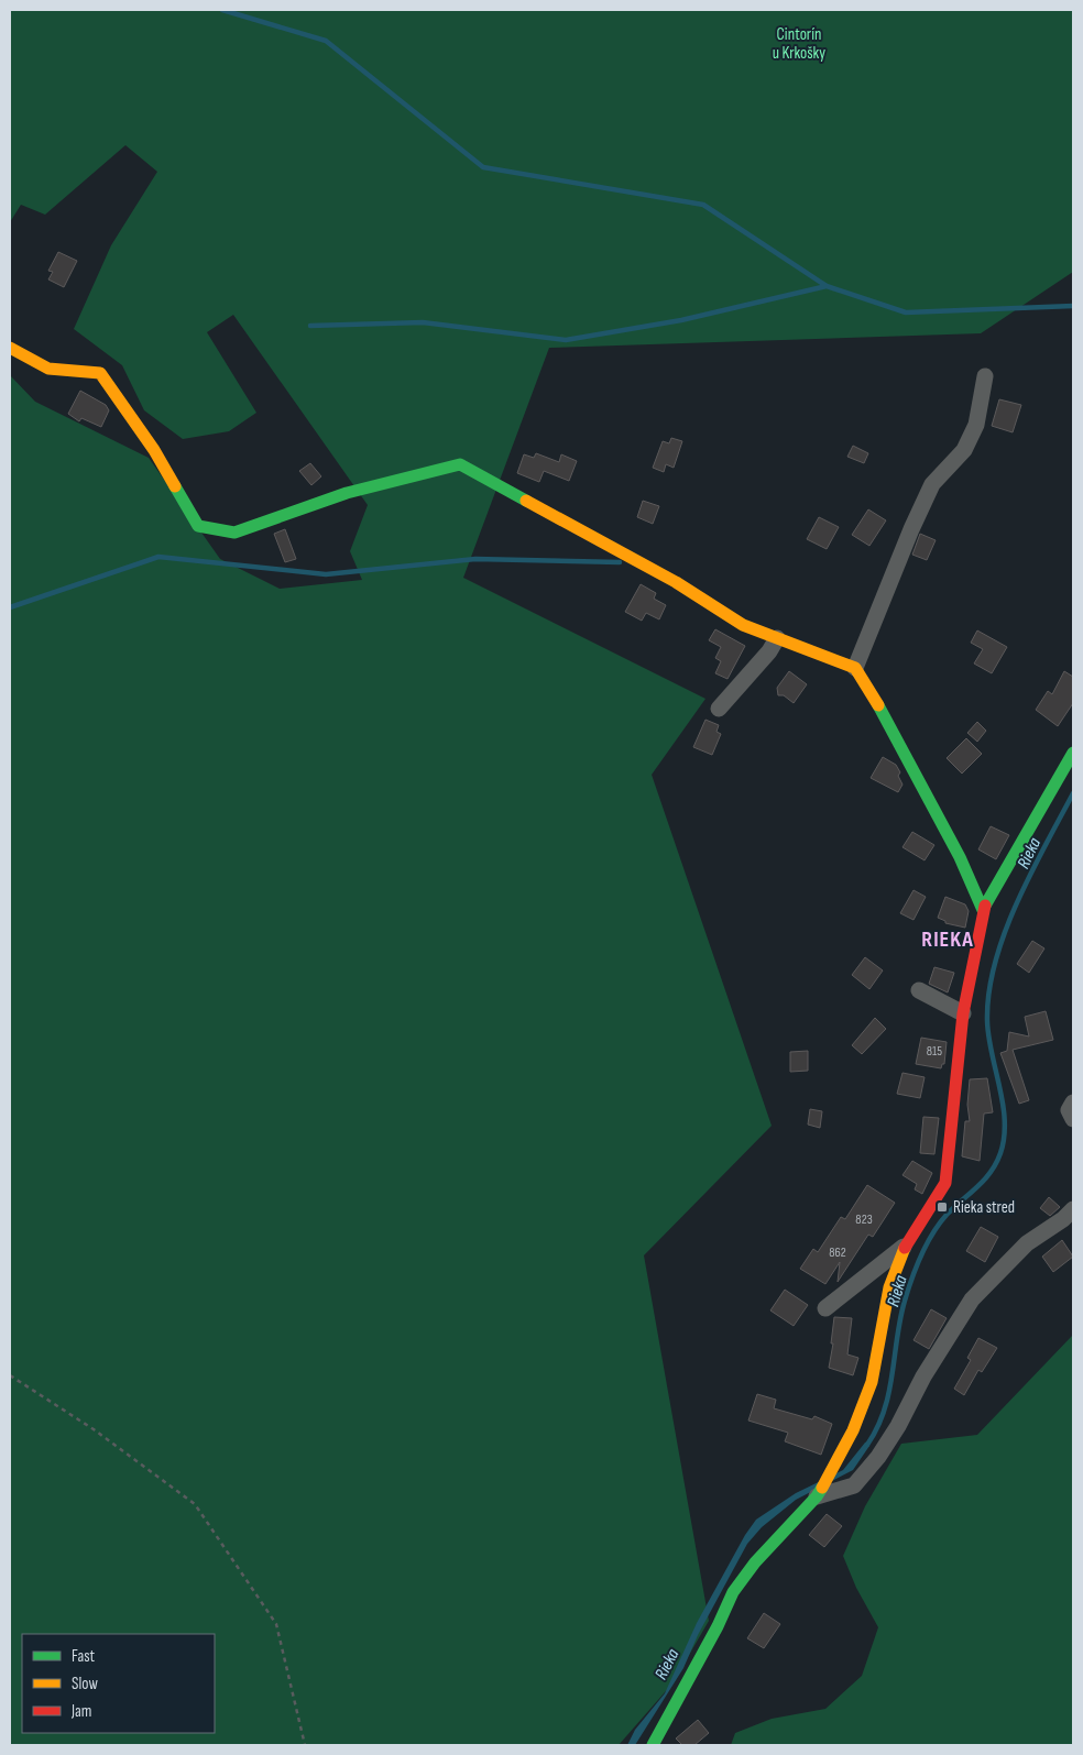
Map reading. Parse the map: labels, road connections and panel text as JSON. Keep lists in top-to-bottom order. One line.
{"districts":["RIEKA"],"water":["Rieka"],"parks":["Cintorín u Krkošky"],"places":{"transit":["Rieka stred"]},"house_numbers":["815","823","862"],"legend":["Fast","Slow","Jam"]}
